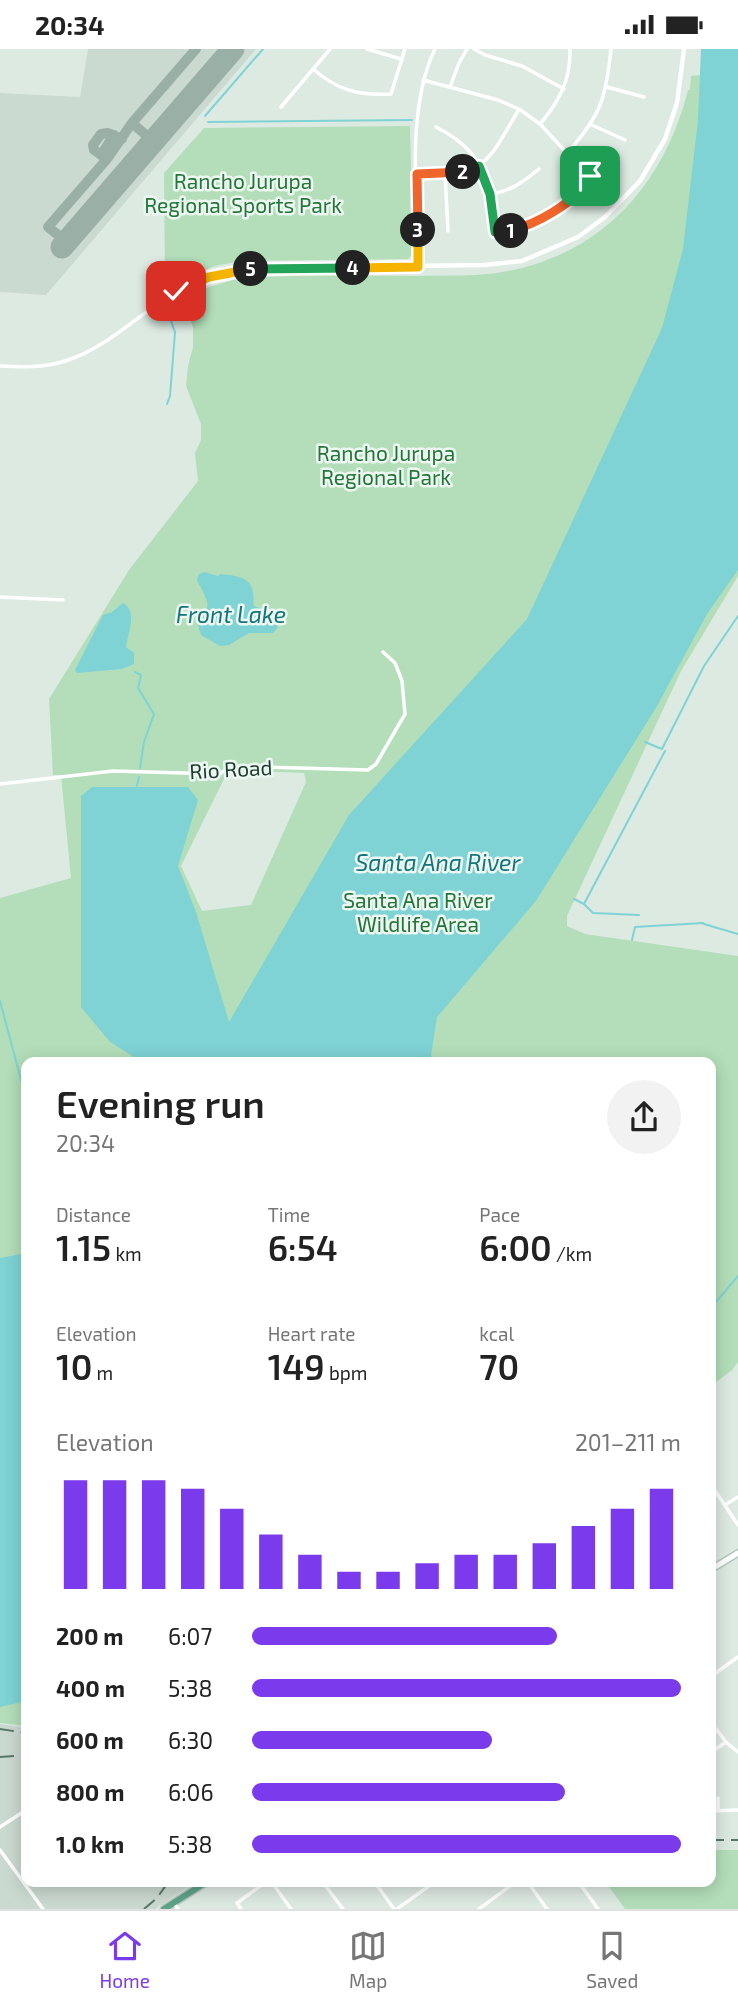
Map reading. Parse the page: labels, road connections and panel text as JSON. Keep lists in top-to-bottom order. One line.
{"streets":{"street":["Rio Road"]},"water":["Front Lake","Santa Ana River"],"parks":["Rancho Jurupa Regional Sports Park","Rancho Jurupa Regional Park","Santa Ana River Wildlife Area"],"page":{"status":"20:34","pins":["2","3","1","4","5"],"heading":["Evening run","20:34"],"stats":[["Distance","1.15 km"],["Time","6:54"],["Pace","6:00 /km"],["Elevation","10 m"],["Heart rate","149 bpm"],["kcal","70"]],"chart":["Elevation","201–211 m"],"list":[{"name":"200 m","note":"6:07"},{"name":"400 m","note":"5:38"},{"name":"600 m","note":"6:30"},{"name":"800 m","note":"6:06"},{"name":"1.0 km","note":"5:38"}],"tabs":["Home","Map","Saved"]}}
